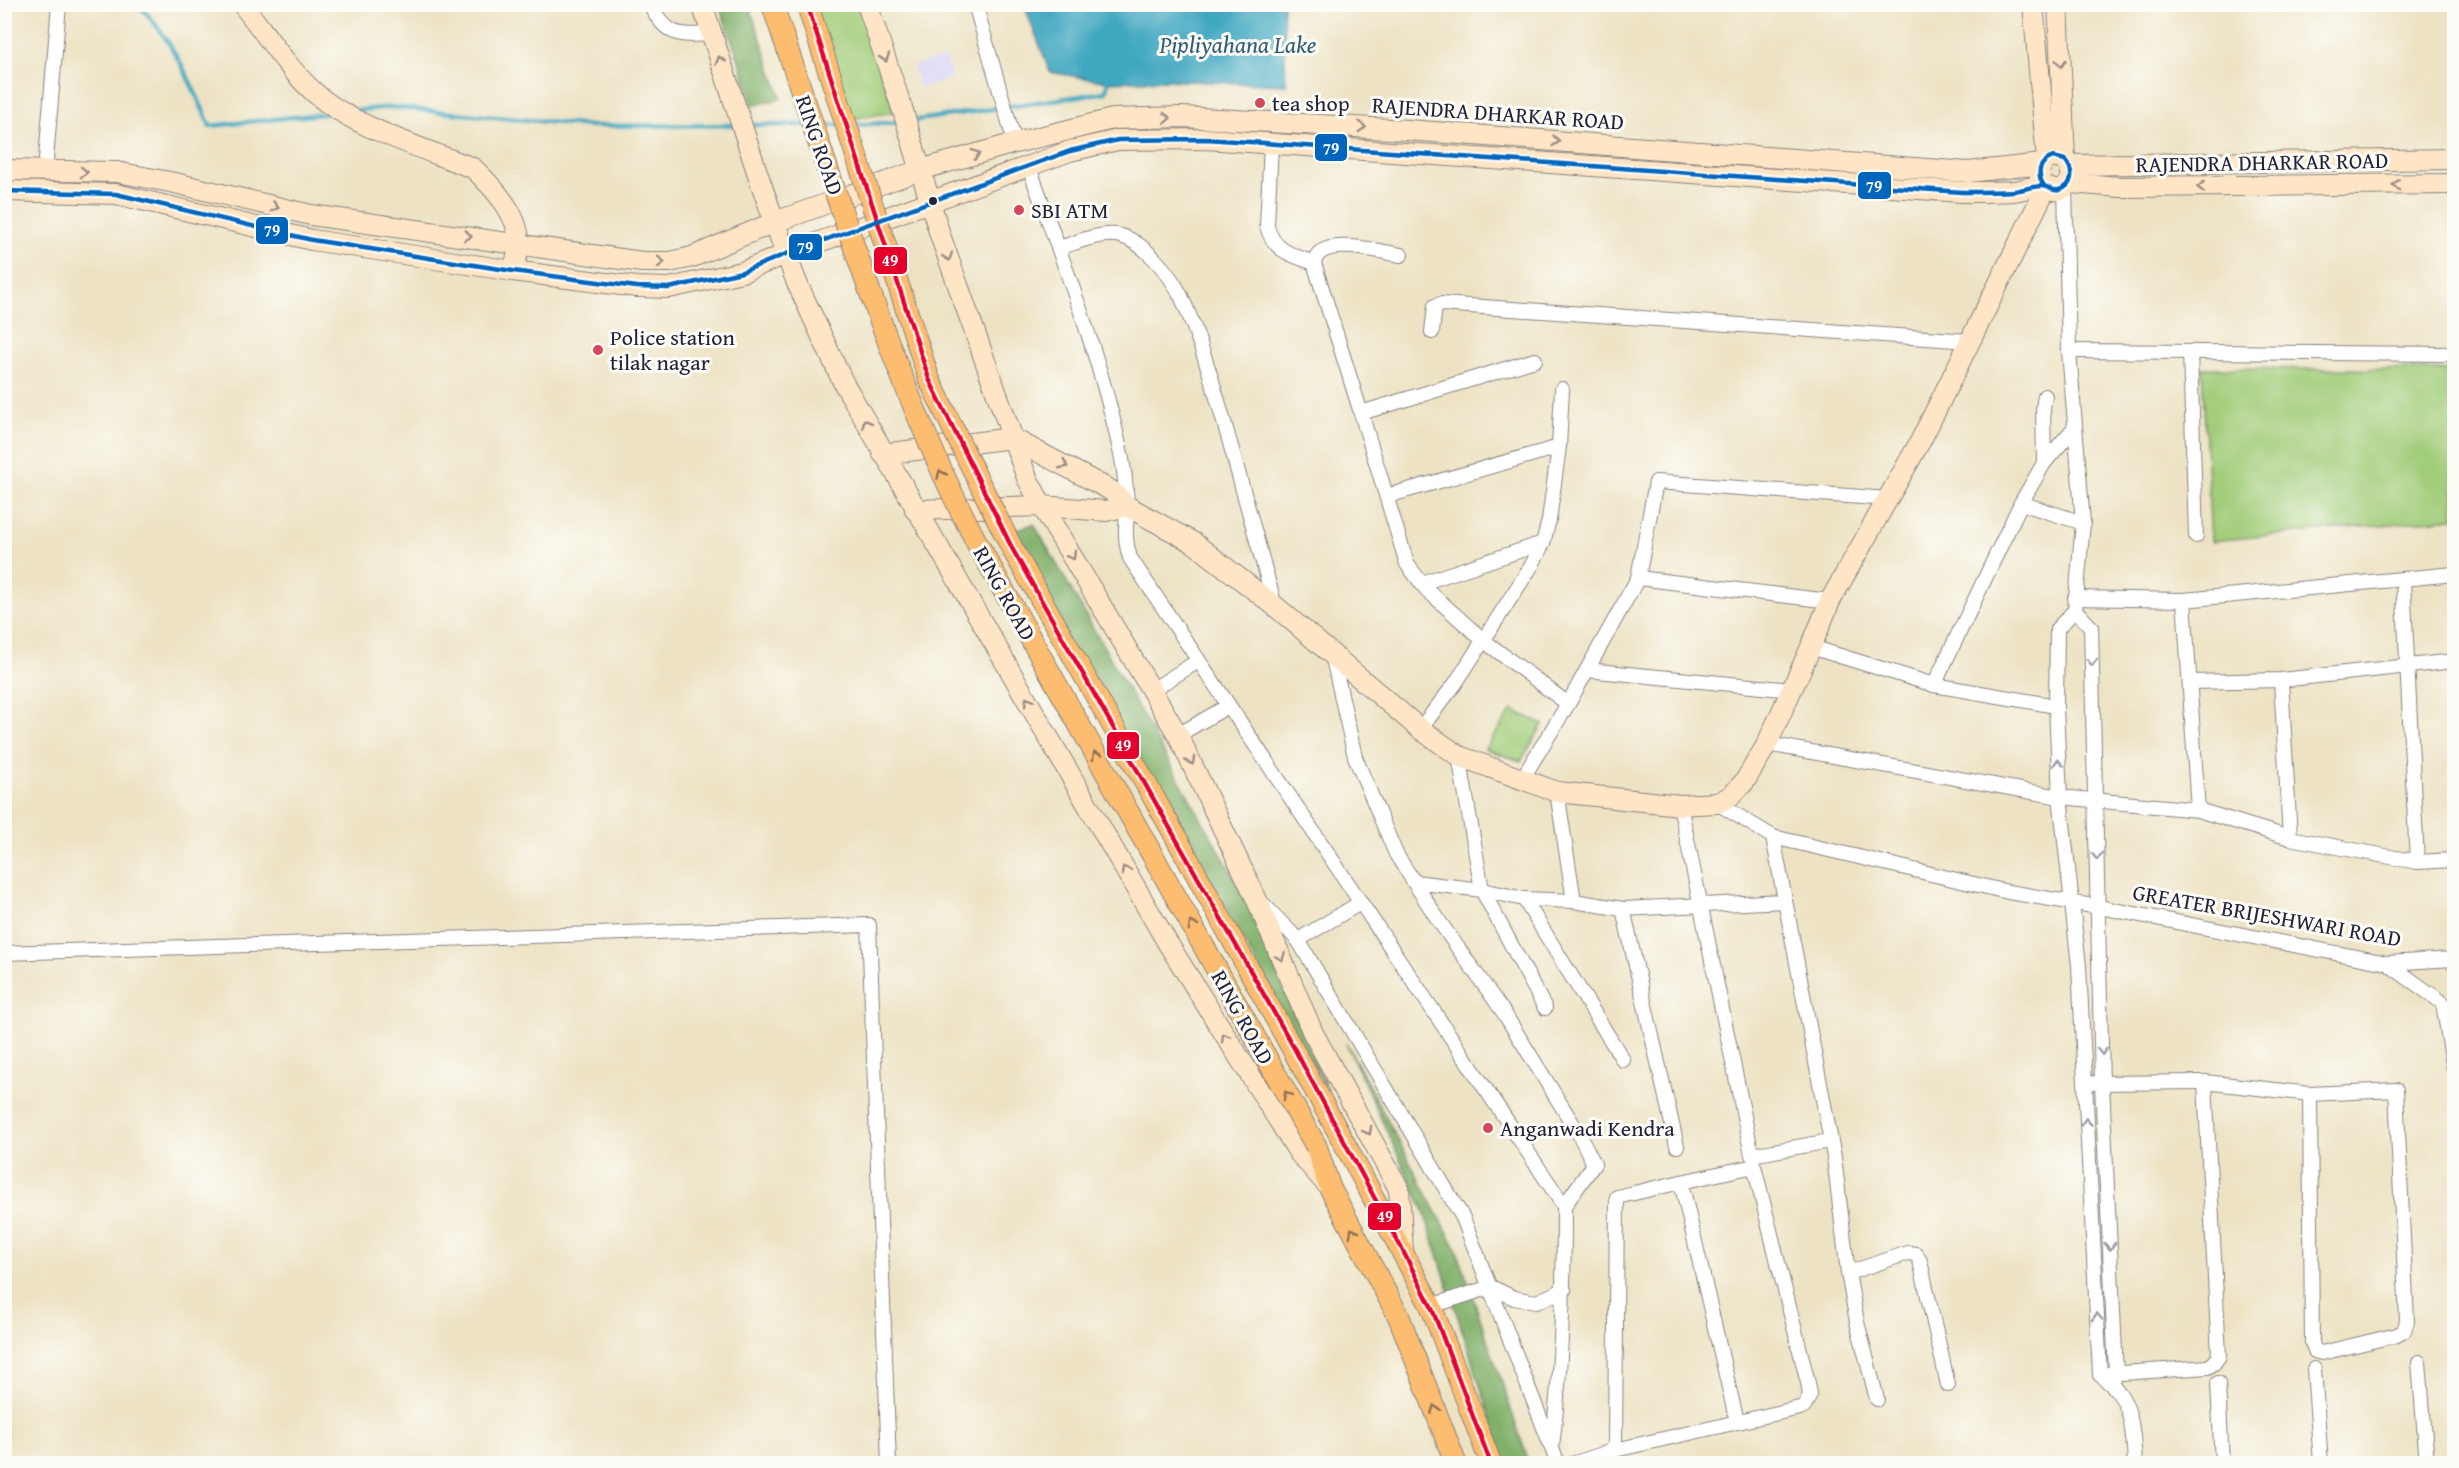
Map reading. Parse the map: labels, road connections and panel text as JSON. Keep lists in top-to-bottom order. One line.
{"streets":{"main road":["RING ROAD"],"street":["RAJENDRA DHARKAR ROAD","GREATER BRIJESHWARI ROAD"]},"water":["Pipliyahana Lake"],"places":["tea shop","SBI ATM","Police station tilak nagar","Anganwadi Kendra"],"lines":["transit line 49","transit line 79"]}
